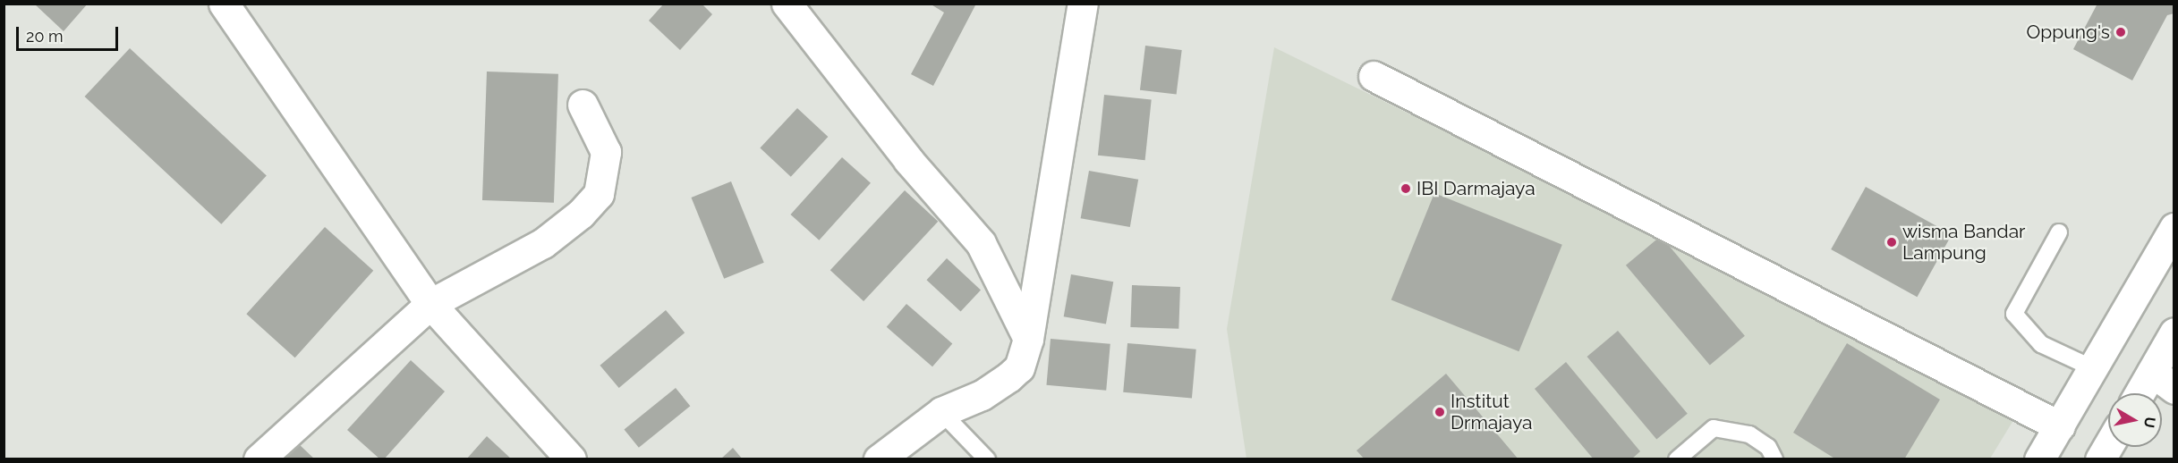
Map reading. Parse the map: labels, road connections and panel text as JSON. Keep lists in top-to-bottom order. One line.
{"places":["Oppung's","IBI Darmajaya","wisma Bandar Lampung","Institut Drmajaya"],"scale_bar":"20 m","north":"right"}
